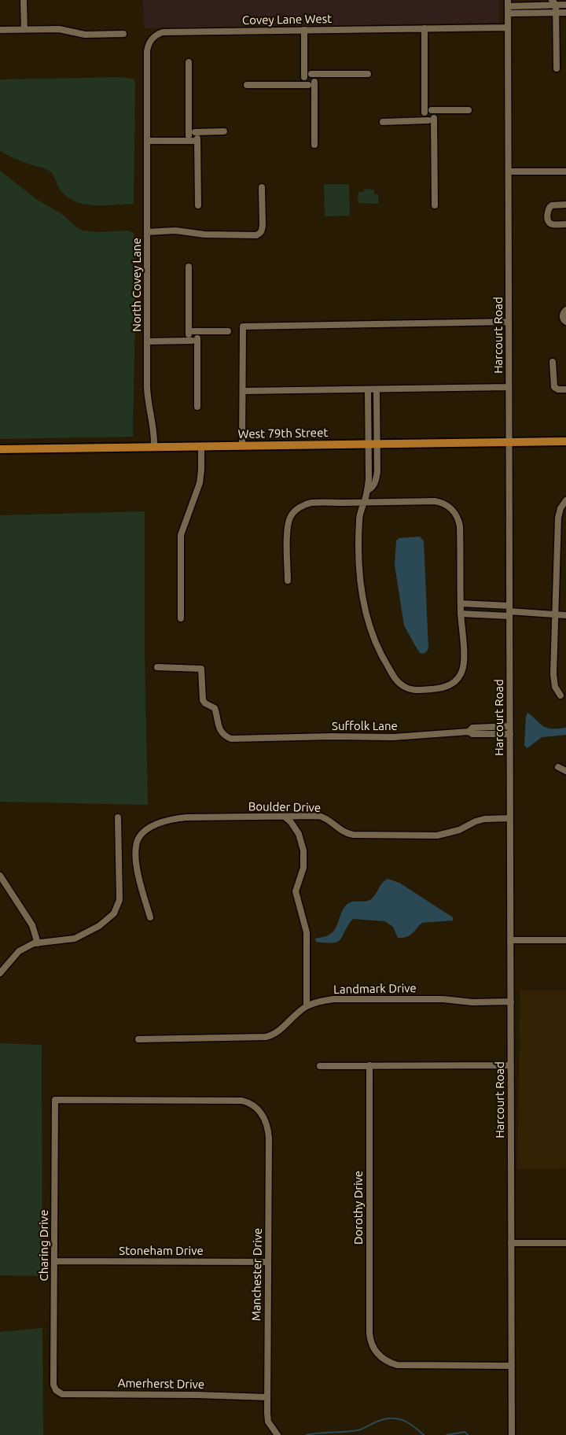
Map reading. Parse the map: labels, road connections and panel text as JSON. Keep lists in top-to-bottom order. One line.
{"streets":{"main road":["West 79th Street"],"street":["Covey Lane West","North Covey Lane","Harcourt Road","Suffolk Lane","Boulder Drive","Landmark Drive","Dorothy Drive","Charing Drive","Stoneham Drive","Manchester Drive","Amerherst Drive"]},"crossings":[["Covey Lane West","North Covey Lane"],["Covey Lane West","Harcourt Road"],["North Covey Lane","West 79th Street"],["Harcourt Road","West 79th Street"],["Harcourt Road","Suffolk Lane"],["Harcourt Road","Boulder Drive"],["Harcourt Road","Landmark Drive"],["Harcourt Road","Dorothy Drive"],["Charing Drive","Stoneham Drive"],["Charing Drive","Manchester Drive"],["Charing Drive","Amerherst Drive"],["Stoneham Drive","Manchester Drive"],["Manchester Drive","Amerherst Drive"]]}
